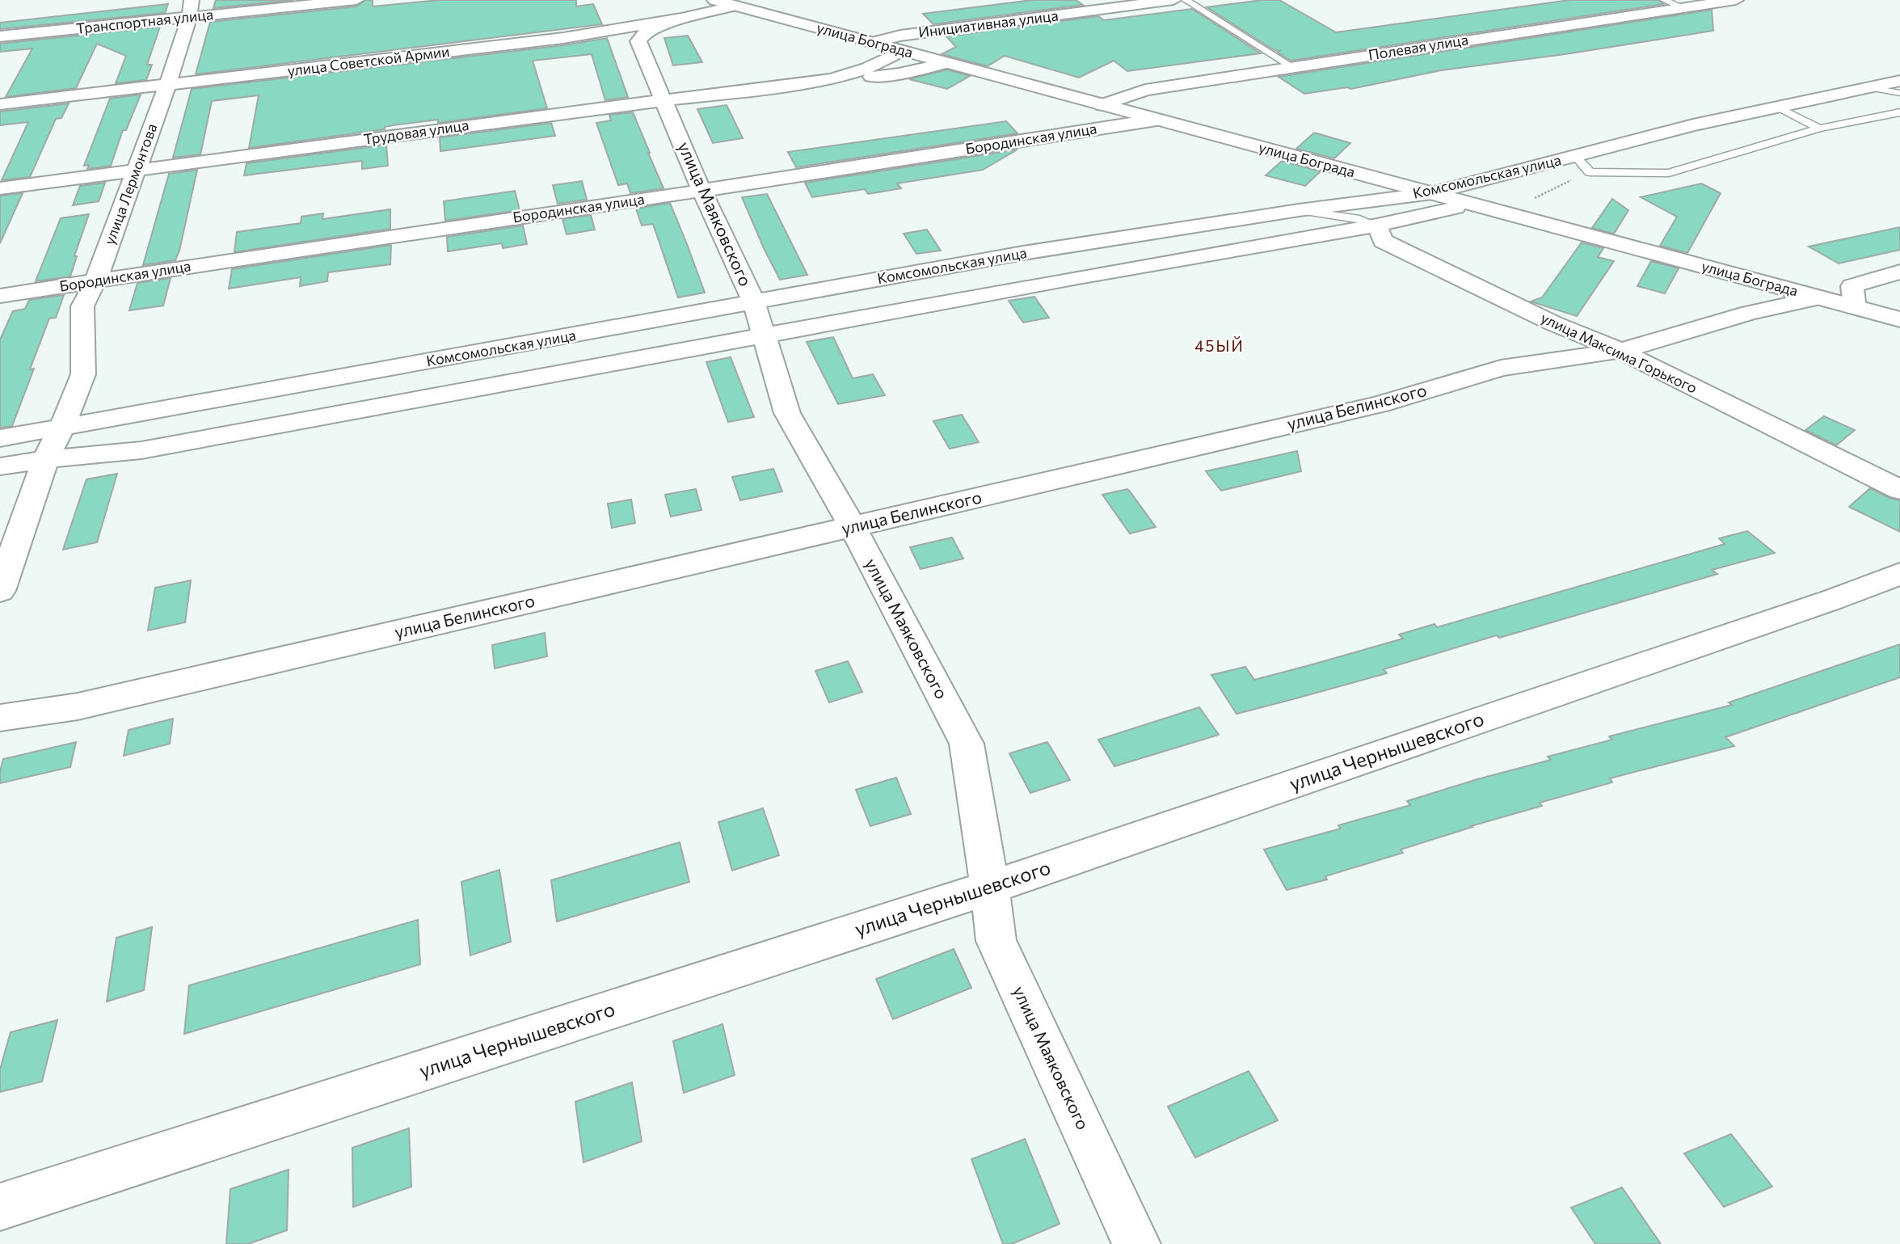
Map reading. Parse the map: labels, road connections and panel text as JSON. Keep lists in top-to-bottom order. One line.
{"streets":{"street":["Транспортная улица","Инициативная улица","улица Бограда","Полевая улица","улица Советской Армии","Трудовая улица","Бородинская улица","Комсомольская улица","улица Лермонтова","улица Маяковского","улица Максима Горького","улица Белинского","улица Чернышевского"]},"crossings":[["Транспортная улица","улица Лермонтова"],["Инициативная улица","улица Бограда"],["улица Бограда","Полевая улица"],["улица Бограда","улица Советской Армии"],["улица Бограда","Трудовая улица"],["улица Бограда","Бородинская улица"],["улица Бограда","Комсомольская улица"],["улица Бограда","улица Белинского"],["улица Советской Армии","улица Лермонтова"],["улица Советской Армии","улица Маяковского"],["Трудовая улица","улица Лермонтова"],["Трудовая улица","улица Маяковского"],["Бородинская улица","улица Лермонтова"],["Бородинская улица","улица Маяковского"],["Комсомольская улица","улица Лермонтова"],["Комсомольская улица","улица Маяковского"],["Комсомольская улица","улица Максима Горького"],["улица Маяковского","улица Белинского"],["улица Маяковского","улица Чернышевского"],["улица Максима Горького","улица Белинского"]],"districts":["45ЫЙ"]}
